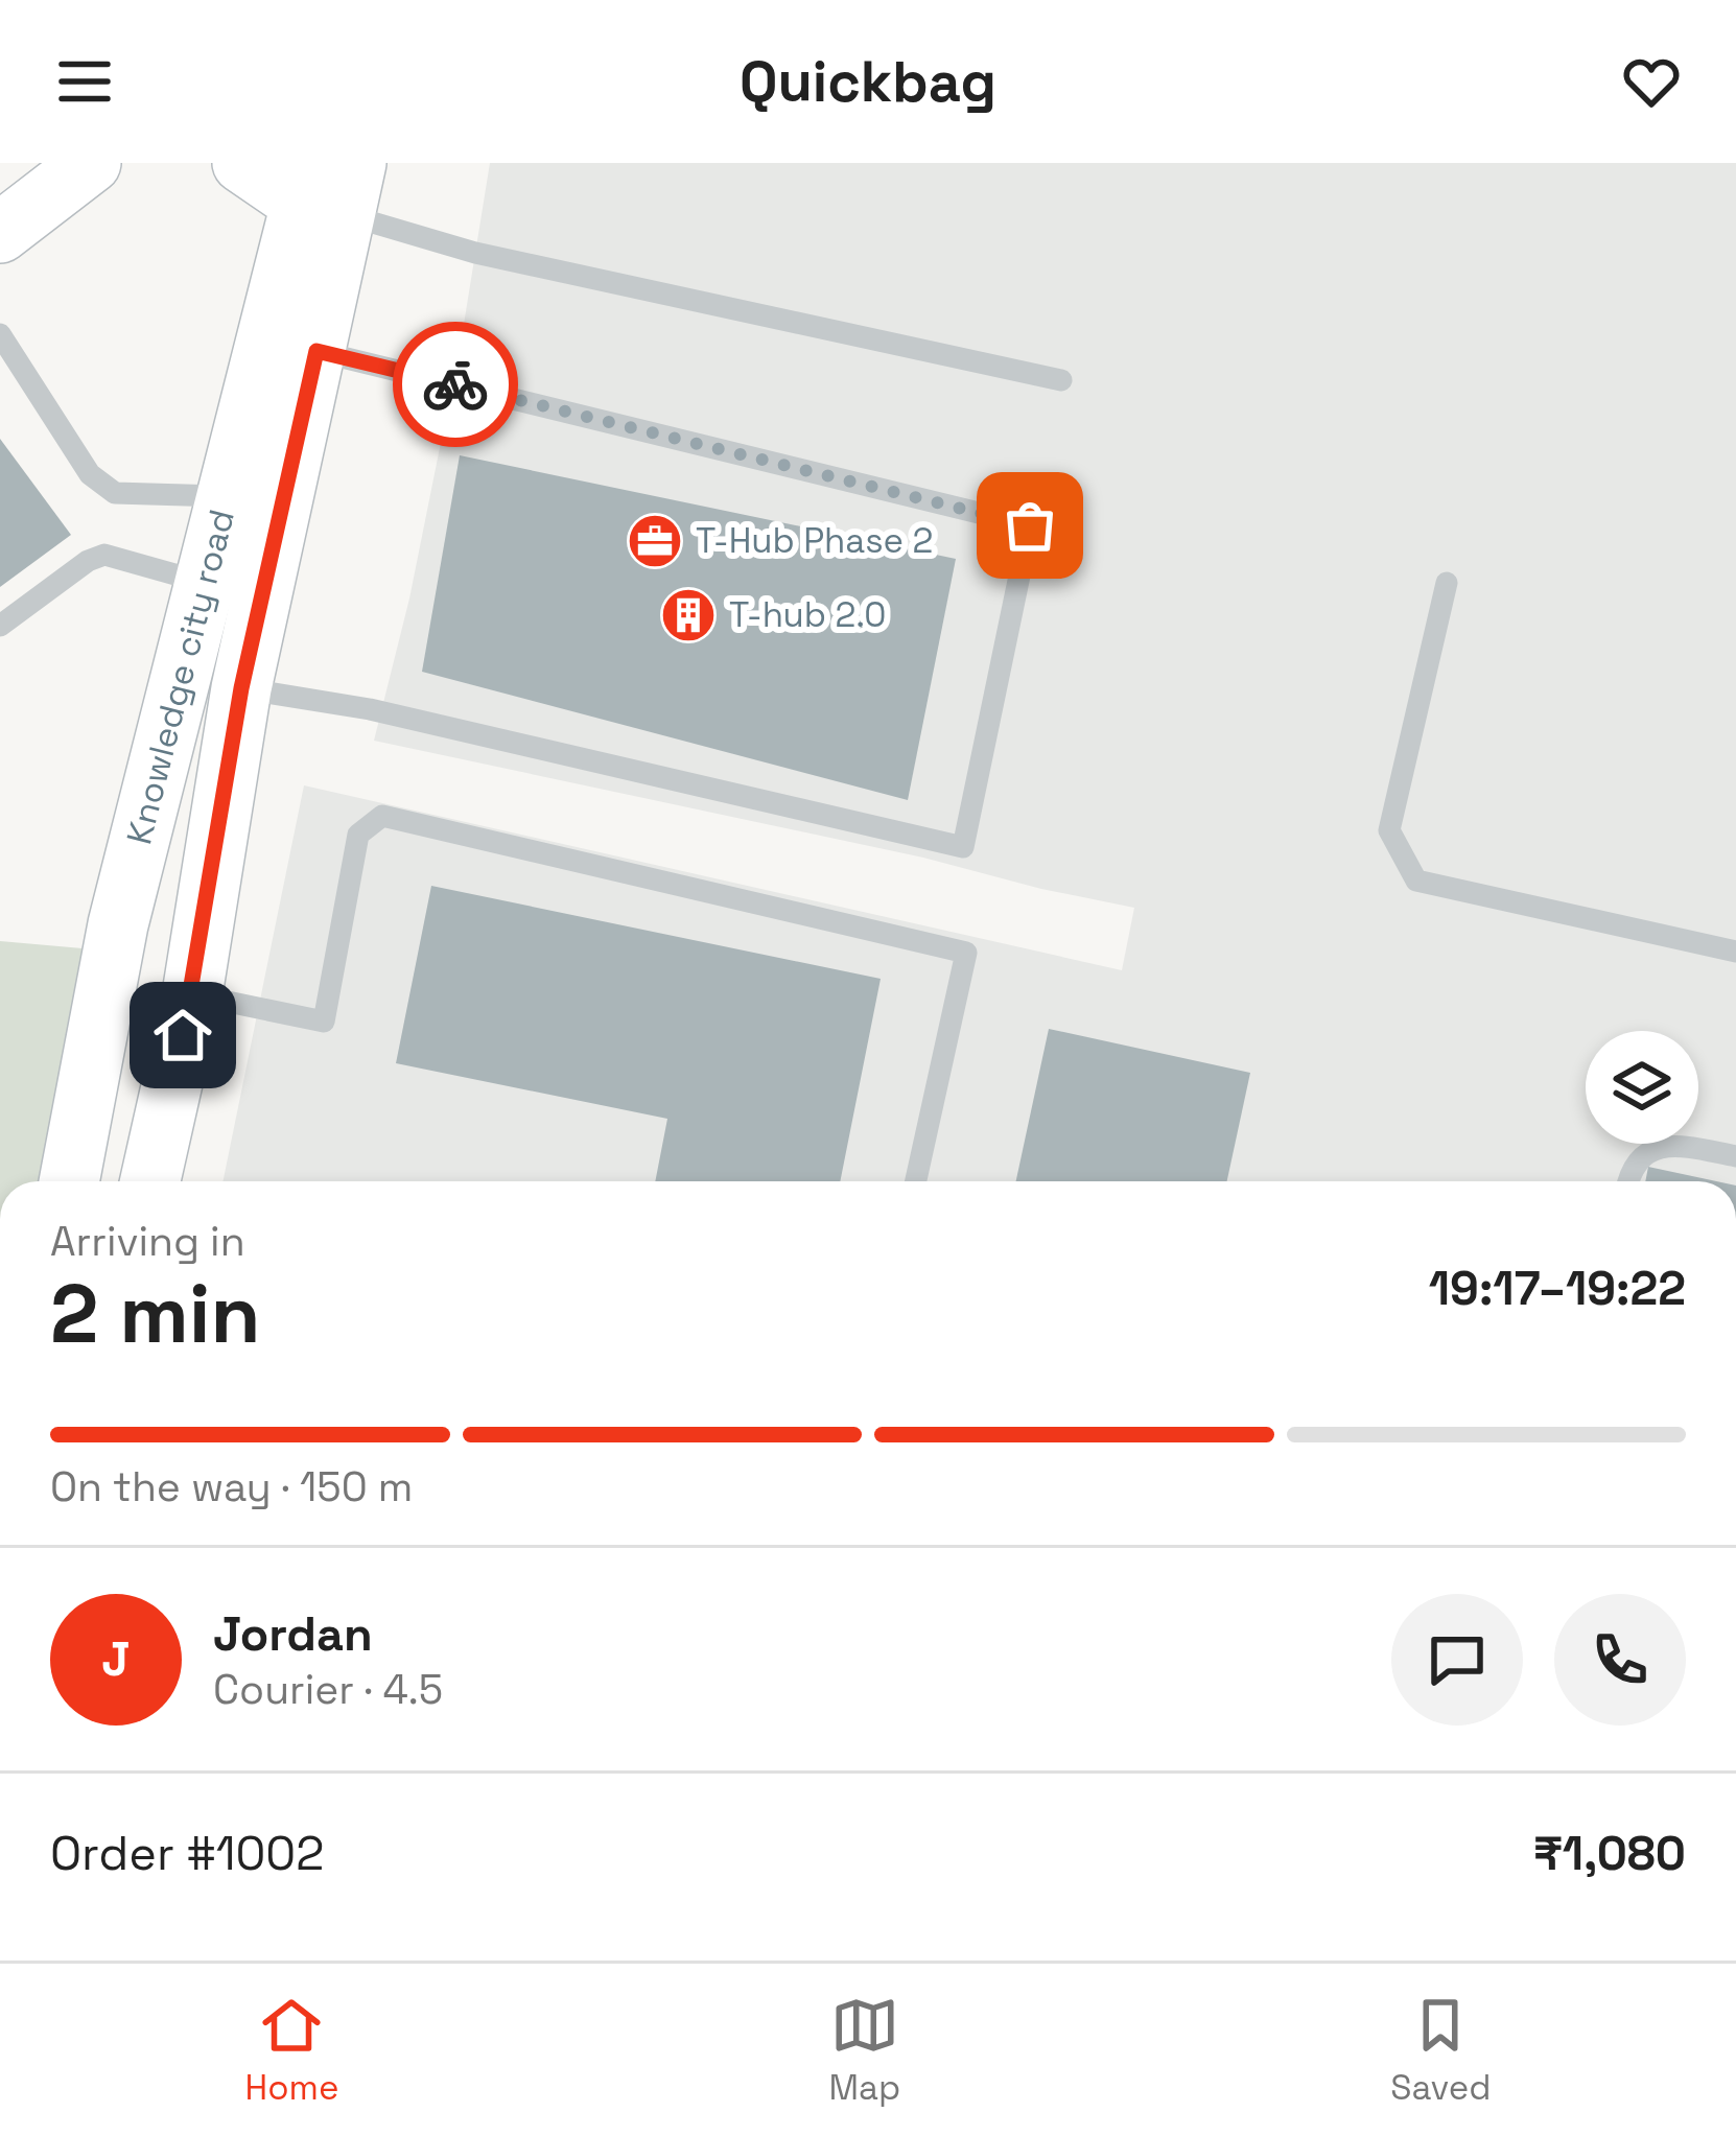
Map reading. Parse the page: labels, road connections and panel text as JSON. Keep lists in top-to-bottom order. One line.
{"streets":{"street":["Knowledge city road"]},"places":{"office":["T-Hub Phase 2"],"building":["T-hub 2.0"]},"page":{"header":"Quickbag","heading":["2 min","Arriving in","19:17–19:22"],"panel":["Jordan","Courier · 4.5","Order #1002","₹1,080"],"bar":"On the way · 150 m","round":"J","tabs":["Home","Map","Saved"]}}
